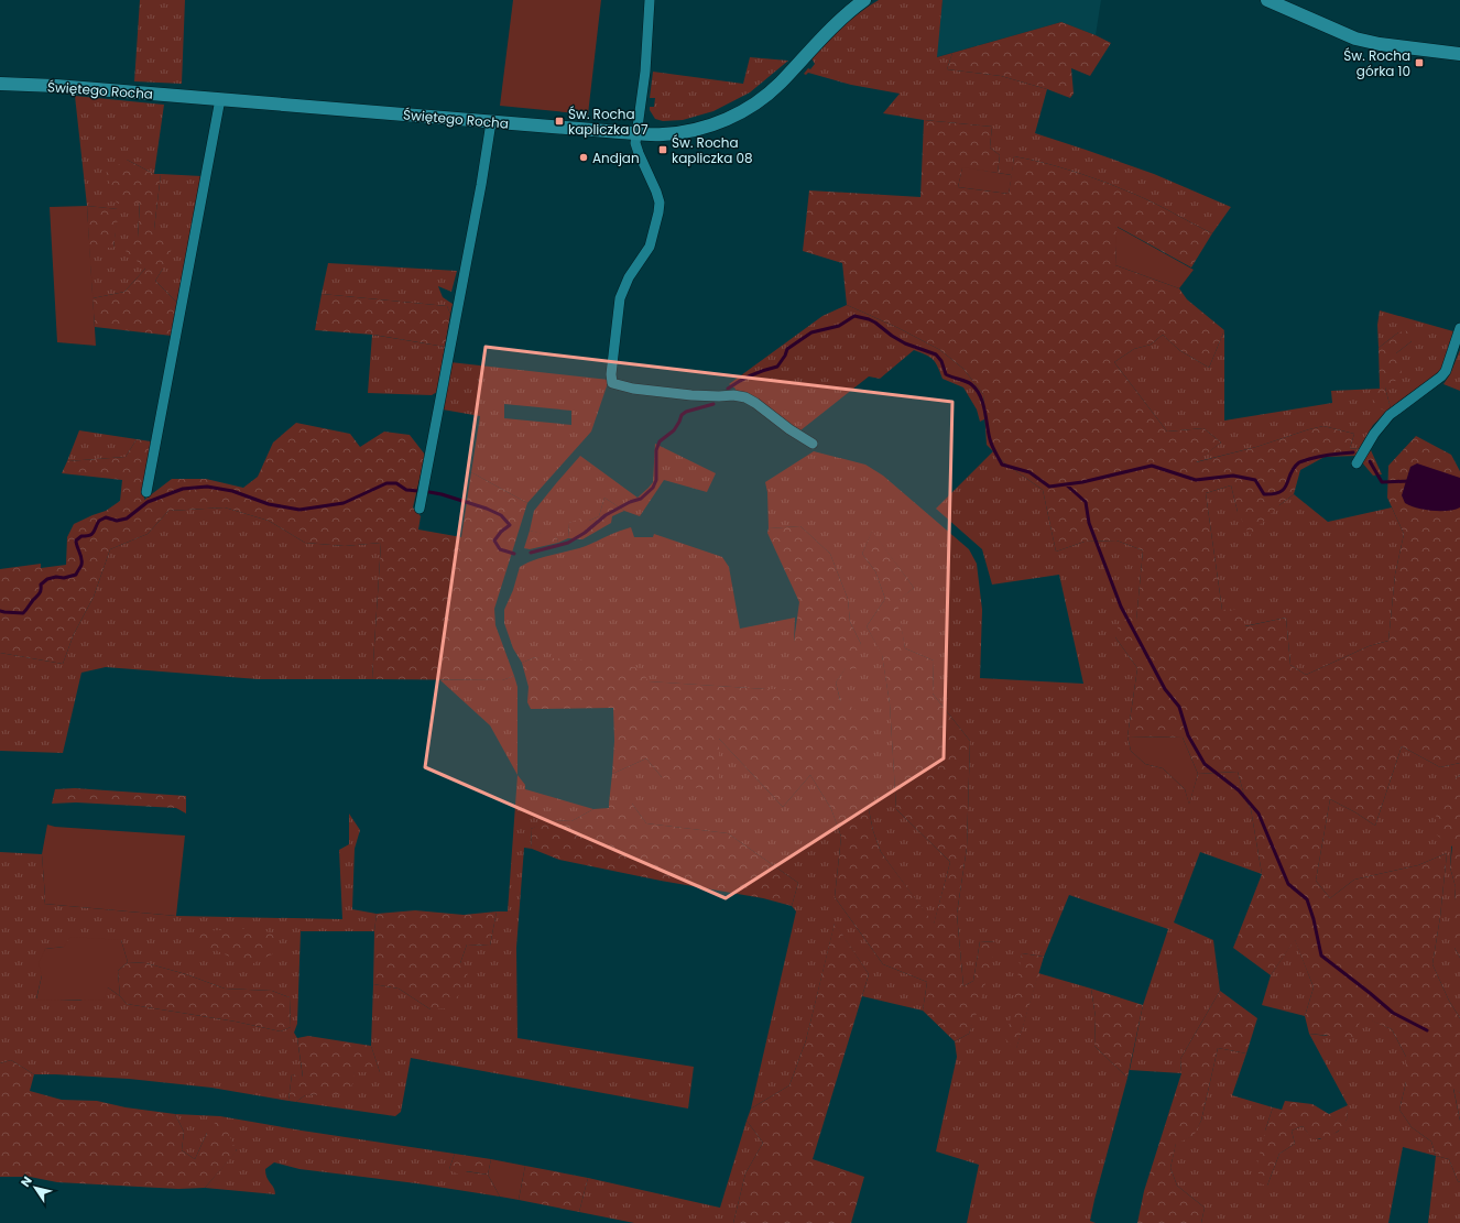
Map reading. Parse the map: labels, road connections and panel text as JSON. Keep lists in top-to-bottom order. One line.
{"streets":{"street":["Świętego Rocha"]},"places":{"transit":["Św. Rocha górka 10","Św. Rocha kapliczka 07","Św. Rocha kapliczka 08"],"other":["Andjan"]},"north":"top left"}
